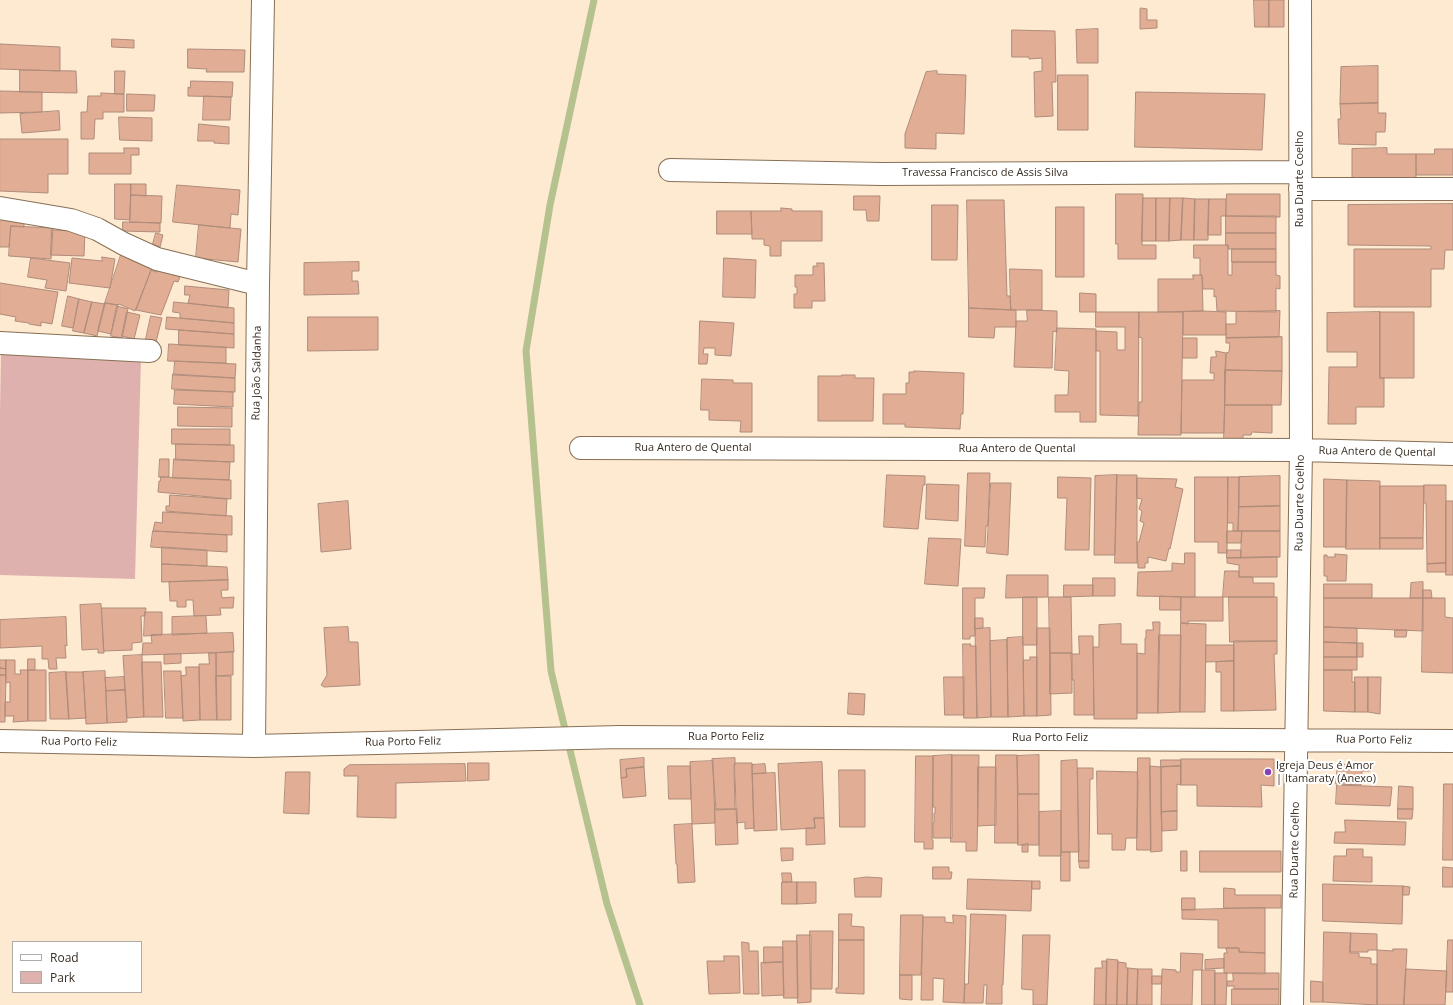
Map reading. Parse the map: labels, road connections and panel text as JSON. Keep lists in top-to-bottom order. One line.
{"streets":{"street":["Travessa Francisco de Assis Silva","Rua Duarte Coelho","Rua João Saldanha","Rua Antero de Quental","Rua Porto Feliz"]},"crossings":[["Travessa Francisco de Assis Silva","Rua Duarte Coelho"],["Rua Duarte Coelho","Rua Antero de Quental"],["Rua Duarte Coelho","Rua Porto Feliz"],["Rua João Saldanha","Rua Porto Feliz"]],"places":["Igreja Deus é Amor | Itamaraty (Anexo)"],"legend":["Road","Park"]}
